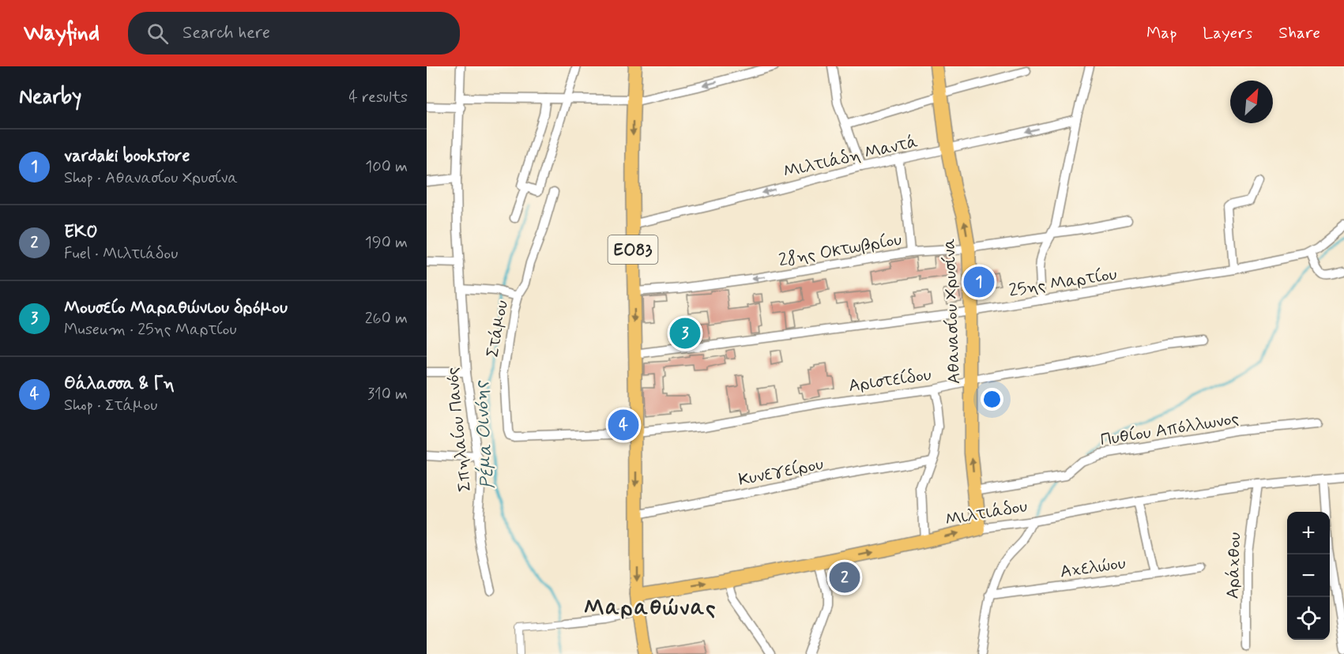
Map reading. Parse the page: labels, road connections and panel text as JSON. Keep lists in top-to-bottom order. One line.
{"streets":{"main road":["ΕΟ83","Αθανασίου Χρυσίνα","Μιλτιάδου"],"street":["Μιλτιάδη Μαντά","28ης Οκτωβρίου","25ης Μαρτίου","Στάμου","Αριστείδου","Πυθίου Απόλλωνος","Σπηλαίου Πανός","Κυνεγείρου","Αράχθου","Αχελώου"]},"crossings":[["Μιλτιάδη Μαντά","ΕΟ83"],["Μιλτιάδη Μαντά","Αθανασίου Χρυσίνα"],["28ης Οκτωβρίου","ΕΟ83"],["28ης Οκτωβρίου","Αθανασίου Χρυσίνα"],["ΕΟ83","25ης Μαρτίου"],["ΕΟ83","Στάμου"],["ΕΟ83","Αριστείδου"],["ΕΟ83","Κυνεγείρου"],["ΕΟ83","Μιλτιάδου"],["25ης Μαρτίου","Αθανασίου Χρυσίνα"],["Αθανασίου Χρυσίνα","Αριστείδου"],["Αθανασίου Χρυσίνα","Πυθίου Απόλλωνος"],["Αθανασίου Χρυσίνα","Μιλτιάδου"],["Στάμου","Αριστείδου"],["Μιλτιάδου","Αράχθου"]],"one_way":["Μιλτιάδη Μαντά","28ης Οκτωβρίου","Αθανασίου Χρυσίνα","Μιλτιάδου"],"districts":["Μαραθώνας"],"water":["Ρέμα Οινόης"],"north":"top right","page":{"header":"Wayfind","search":"Search here","nav":["Map","Layers","Share"],"heading":["Nearby","4 results"],"list":[{"mark":"1","name":"vardaki bookstore","note":"Shop · Αθανασίου Χρυσίνα","value":"100 m"},{"mark":"2","name":"EKO","note":"Fuel · Μιλτιάδου","value":"190 m"},{"mark":"3","name":"Μουσείο Μαραθώνιου δρόμου","note":"Museum · 25ης Μαρτίου","value":"260 m"},{"mark":"4","name":"Θάλασσα & Γη","note":"Shop · Στάμου","value":"310 m"}],"pins":["1","3","4","2"],"map_buttons":["+","−"]}}
